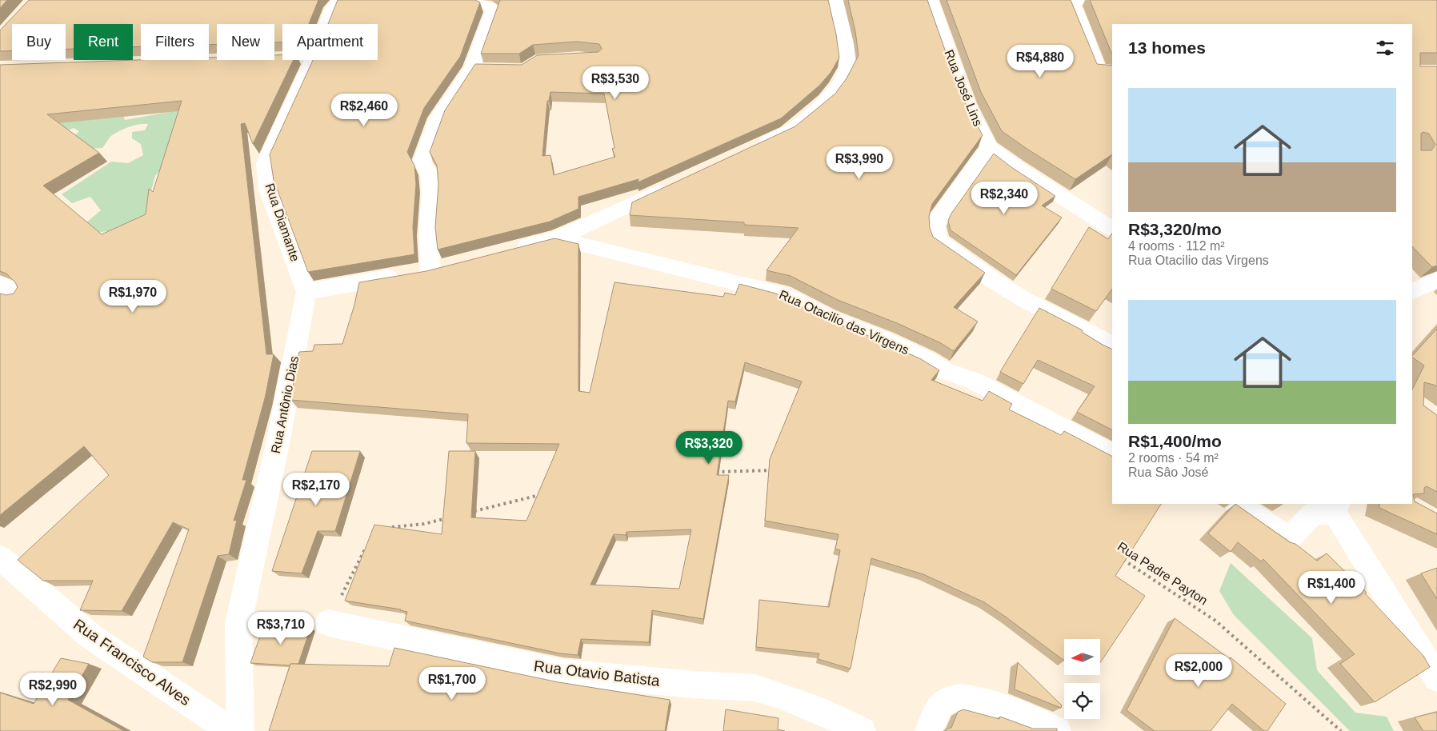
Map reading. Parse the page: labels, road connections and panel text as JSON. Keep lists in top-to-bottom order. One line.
{"streets":{"street":["Rua José Lins","Rua Diamante","Rua Otacilio das Virgens","Rua Antônio Dias","Rua Francisco Alves","Rua Otavio Batista"],"path":["Rua Padre Payton"]},"crossings":[["Rua Diamante","Rua Antônio Dias"]],"north":"left","page":{"chip":["Buy","Rent","Filters","New","Apartment"],"heading":"13 homes","price":["R$4,880","R$3,530","R$2,460","R$3,990","R$2,340","R$1,970","R$3,320","R$2,170","R$1,400","R$3,710","R$2,000","R$1,700","R$2,990"],"list":[{"name":"R$3,320/mo","note":"4 rooms · 112 m² · Rua Otacilio das Virgens"},{"name":"R$1,400/mo","note":"2 rooms · 54 m² · Rua Sâo José"}]}}
